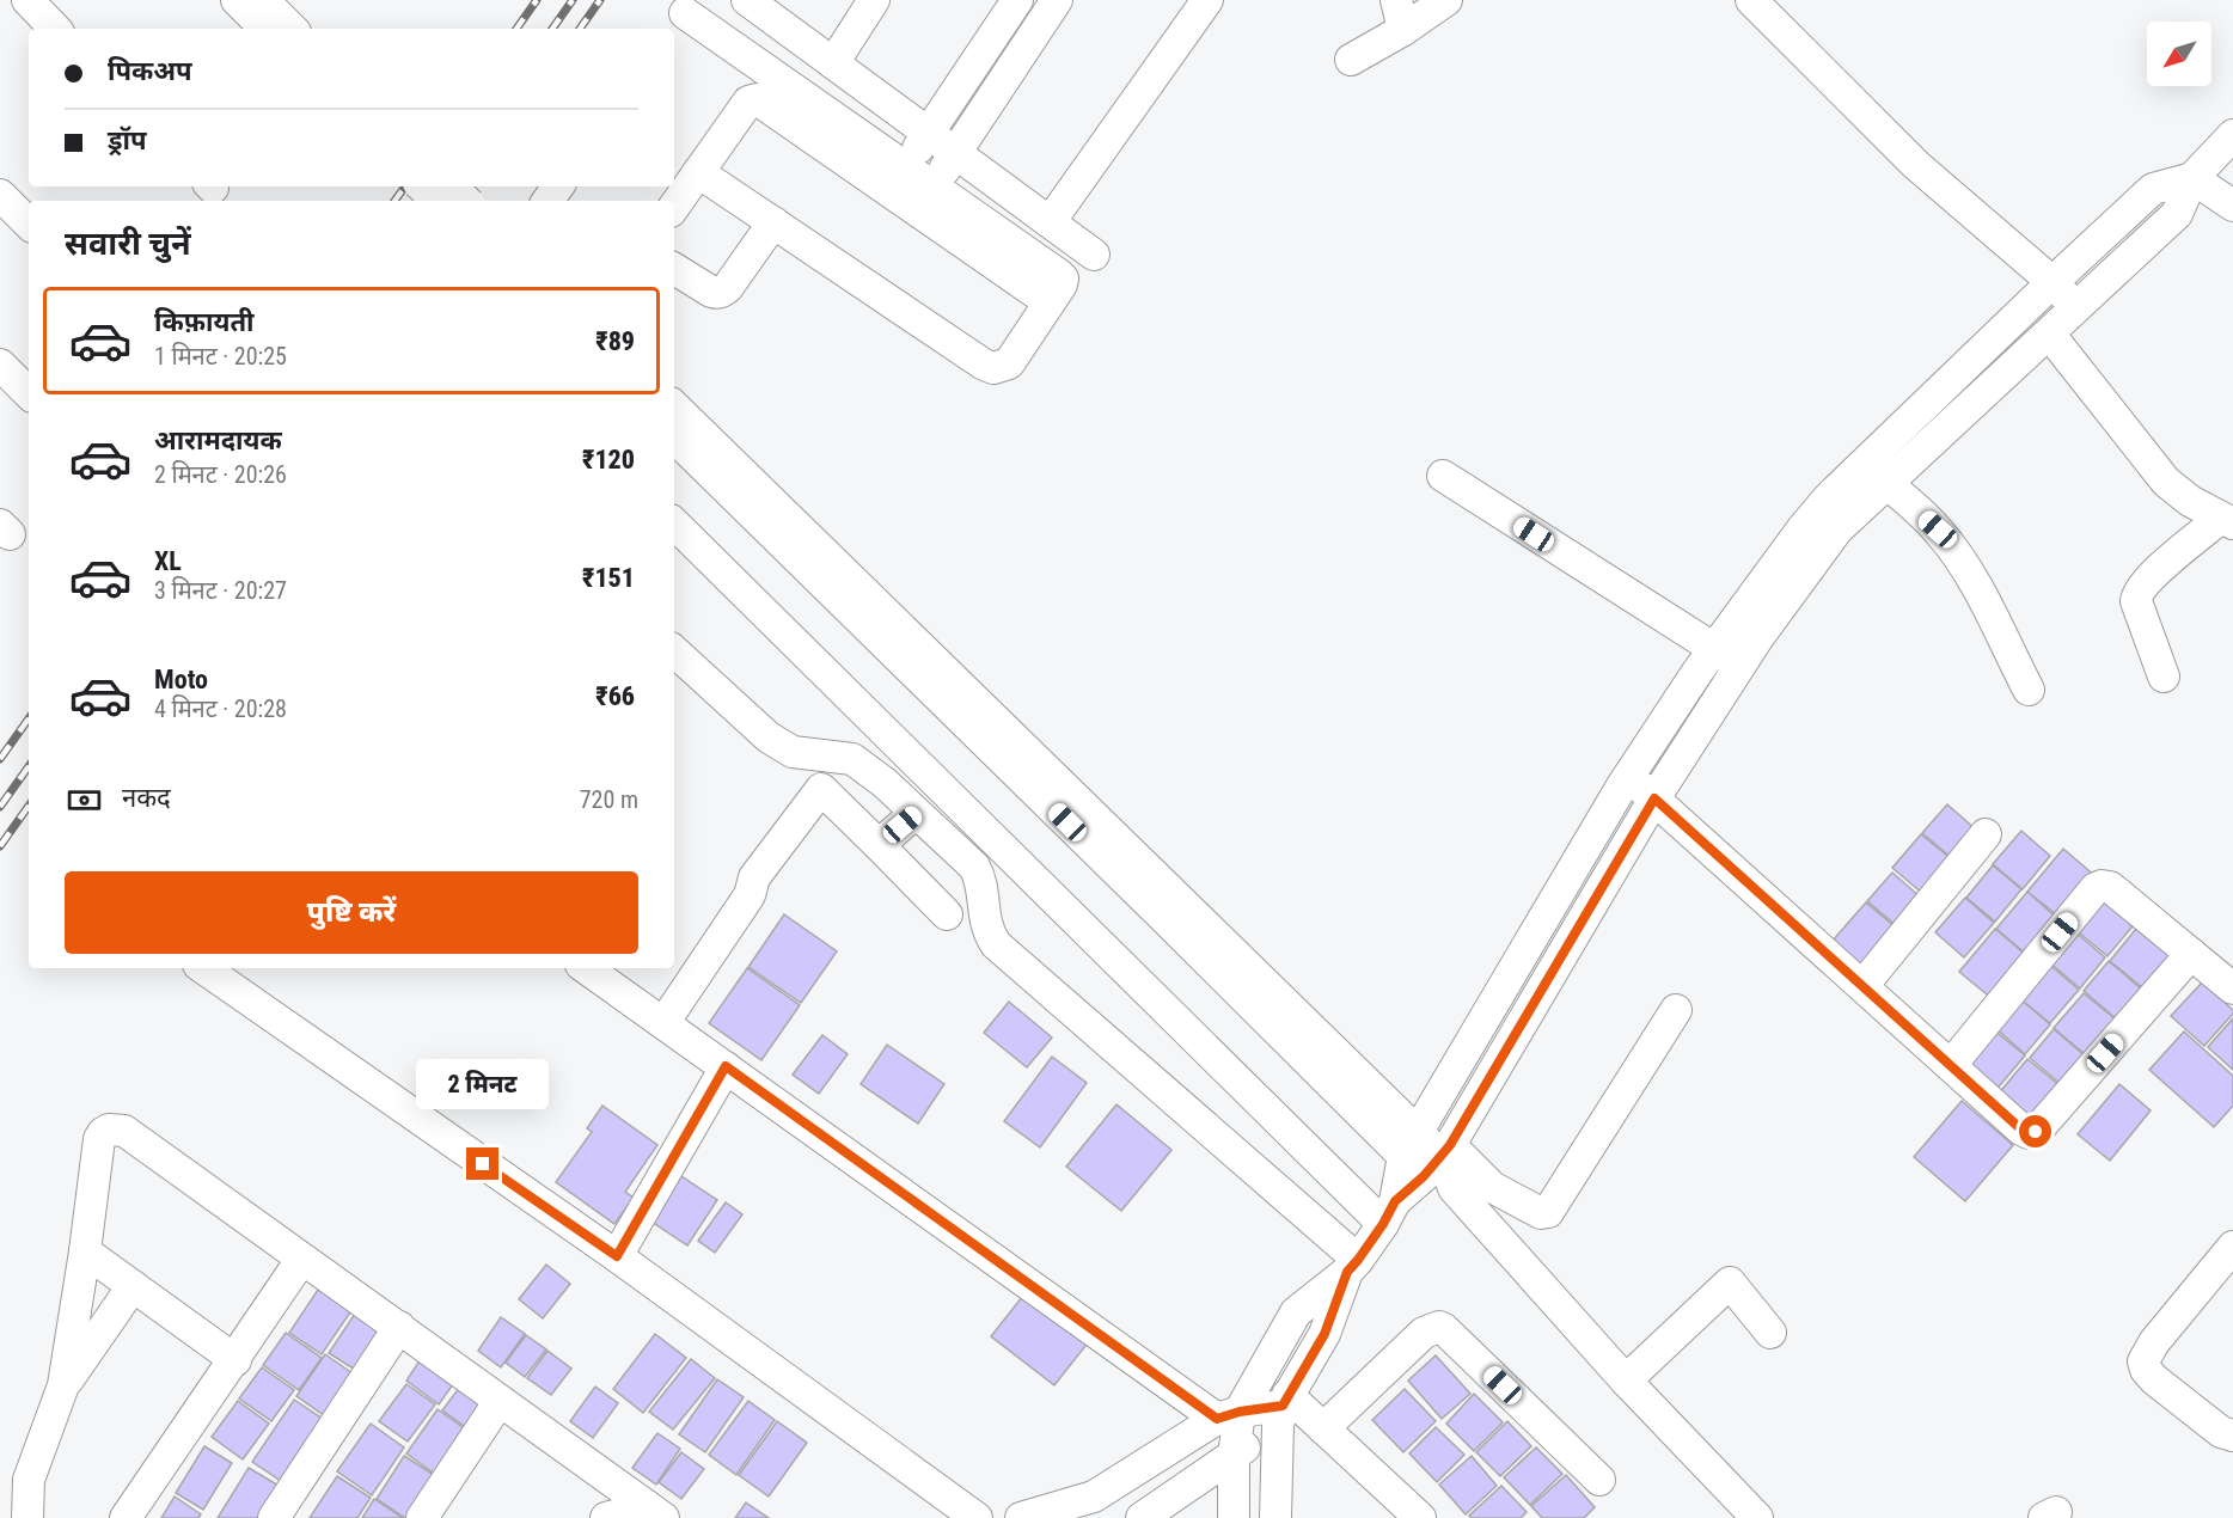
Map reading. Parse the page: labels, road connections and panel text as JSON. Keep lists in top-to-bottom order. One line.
{"north":"bottom left","page":{"banner":["पिकअप","ड्रॉप"],"heading":"सवारी चुनें","list":[{"name":"किफ़ायती","note":"1 मिनट · 20:25","value":"₹89"},{"name":"आरामदायक","note":"2 मिनट · 20:26","value":"₹120"},{"name":"XL","note":"3 मिनट · 20:27","value":"₹151"},{"name":"Moto","note":"4 मिनट · 20:28","value":"₹66"}],"pay":["नकद","720 m"],"buttons":"पुष्टि करें","bubble":"2 मिनट"}}
